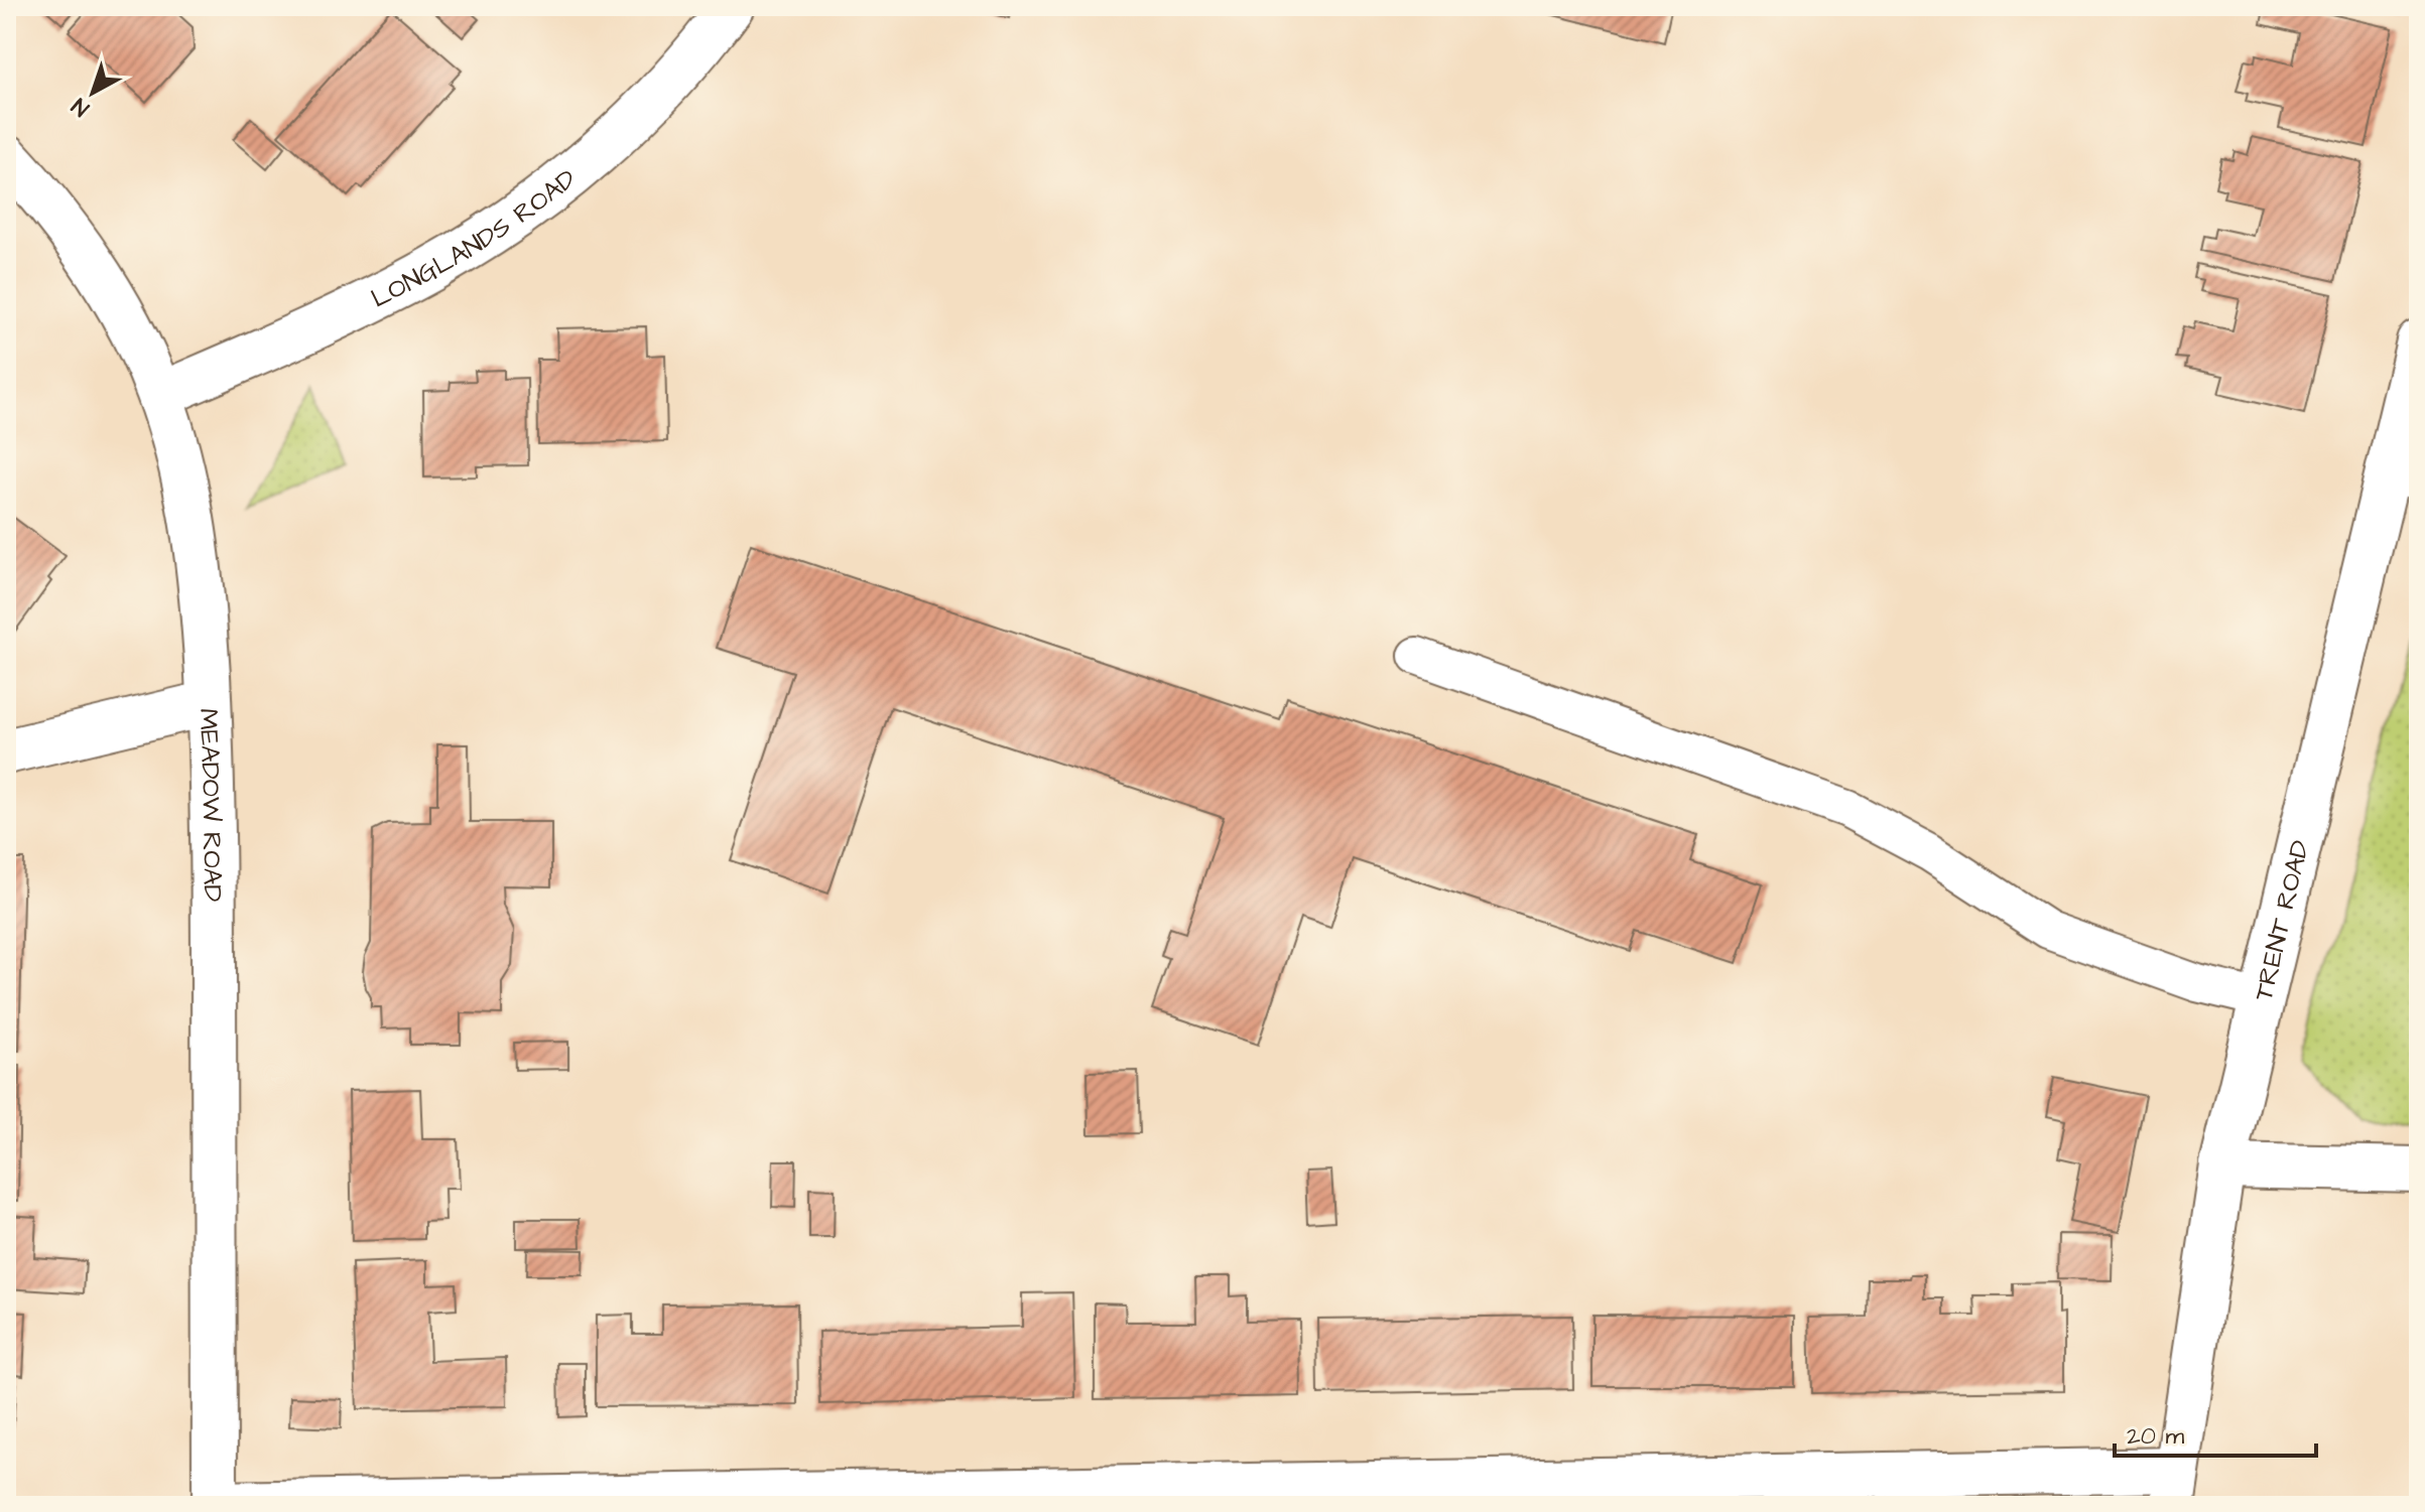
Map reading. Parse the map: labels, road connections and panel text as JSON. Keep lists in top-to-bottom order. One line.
{"streets":{"street":["LONGLANDS ROAD","MEADOW ROAD","TRENT ROAD"]},"crossings":[["LONGLANDS ROAD","MEADOW ROAD"]],"scale_bar":"20 m","north":"bottom left"}
